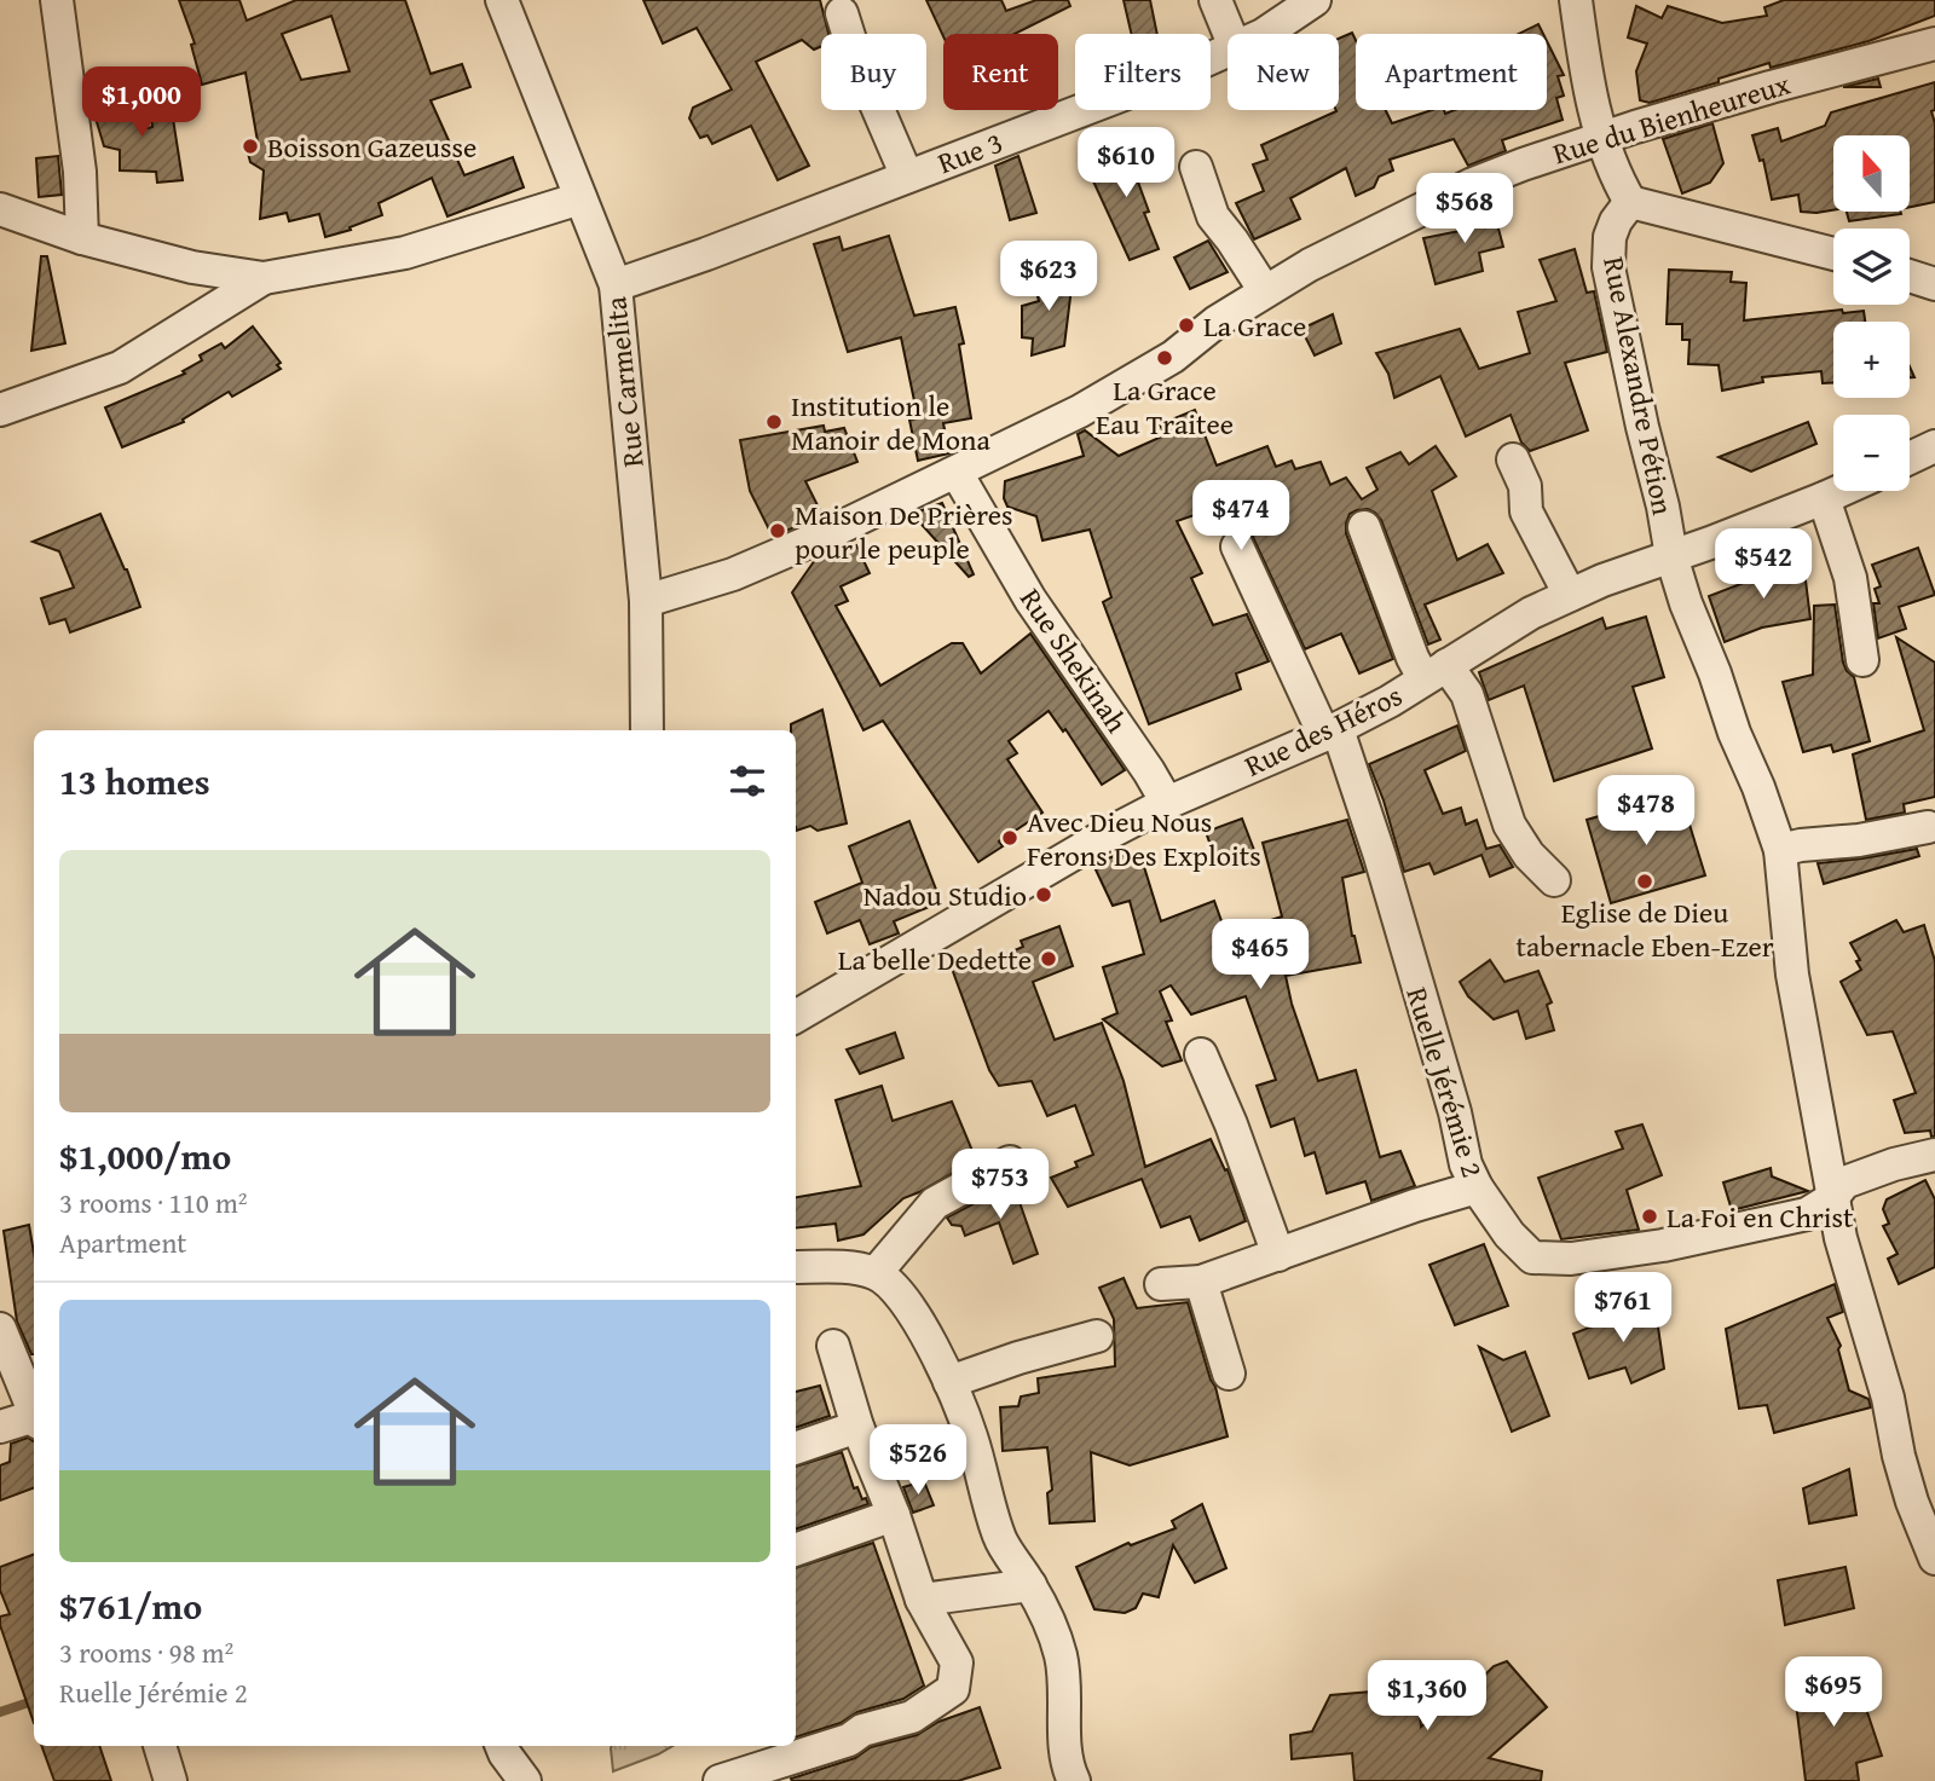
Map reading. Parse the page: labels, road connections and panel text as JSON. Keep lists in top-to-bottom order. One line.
{"streets":{"street":["Rue du Bienheureux","Rue 3","Rue Carmelita","Rue Alexandre Pétion","Rue Shekinah","Rue des Héros","Ruelle Jérémie 2"]},"crossings":[["Rue du Bienheureux","Rue Carmelita"],["Rue du Bienheureux","Rue Shekinah"],["Rue 3","Rue Carmelita"],["Rue Alexandre Pétion","Rue des Héros"],["Rue Alexandre Pétion","Ruelle Jérémie 2"],["Rue Shekinah","Rue des Héros"],["Rue des Héros","Ruelle Jérémie 2"]],"places":["Boisson Gazeusse","La Grace","La Grace Eau Traitee","Institution le Manoir de Mona","Maison De Prières pour le peuple","Avec Dieu Nous Ferons Des Exploits","Eglise de Dieu tabernacle Eben-Ezer","Nadou Studio","La belle Dedette","La Foi en Christ"],"north":"top","page":{"chip":["Buy","Rent","Filters","New","Apartment"],"price":["$1,000","$610","$568","$623","$474","$542","$478","$465","$753","$761","$526","$695","$1,360"],"map_buttons":["+","−"],"heading":"13 homes","list":[{"name":"$1,000/mo","note":"3 rooms · 110 m² · Apartment"},{"name":"$761/mo","note":"3 rooms · 98 m² · Ruelle Jérémie 2"}]}}
